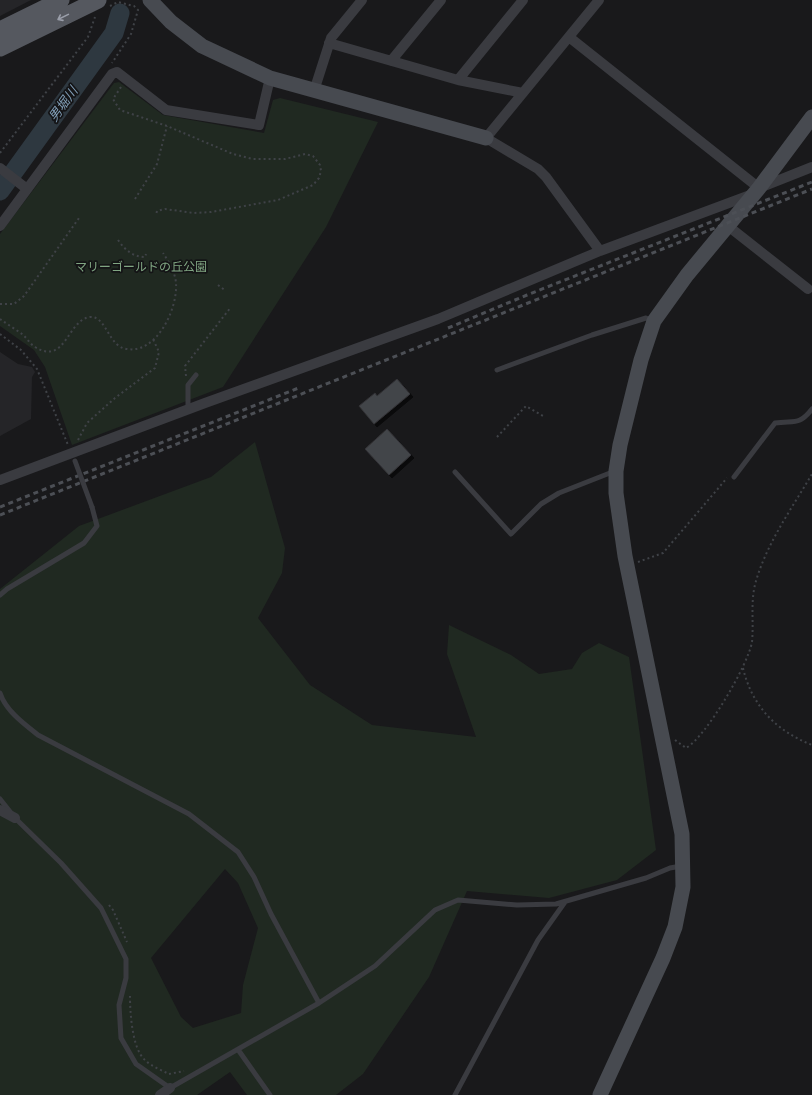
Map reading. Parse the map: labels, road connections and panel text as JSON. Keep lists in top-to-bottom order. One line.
{"water":["男堀川"],"parks":["マリーゴールドの丘公園"]}
